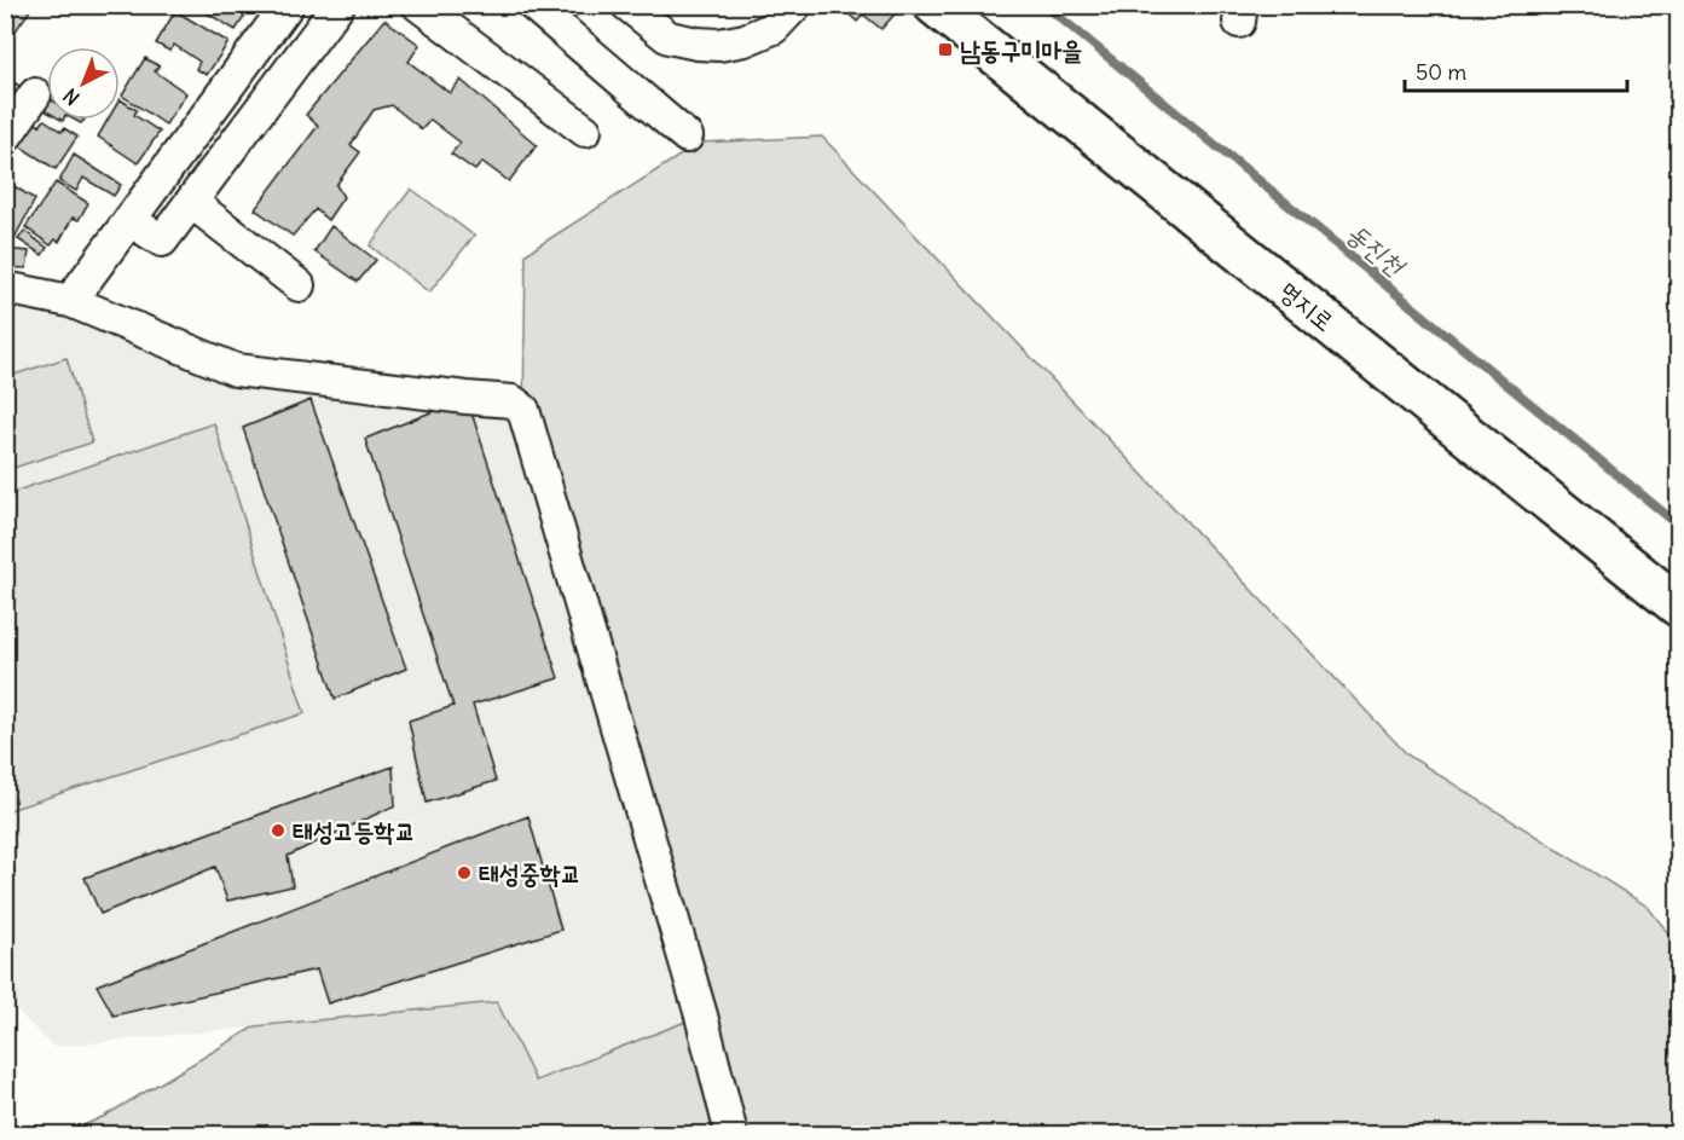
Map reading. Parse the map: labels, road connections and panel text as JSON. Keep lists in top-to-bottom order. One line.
{"streets":{"main road":["명지로"]},"water":["동진천"],"places":{"transit":["남동구미마을"],"other":["태성고등학교","태성중학교"]},"scale_bar":"50 m","north":"bottom left"}
